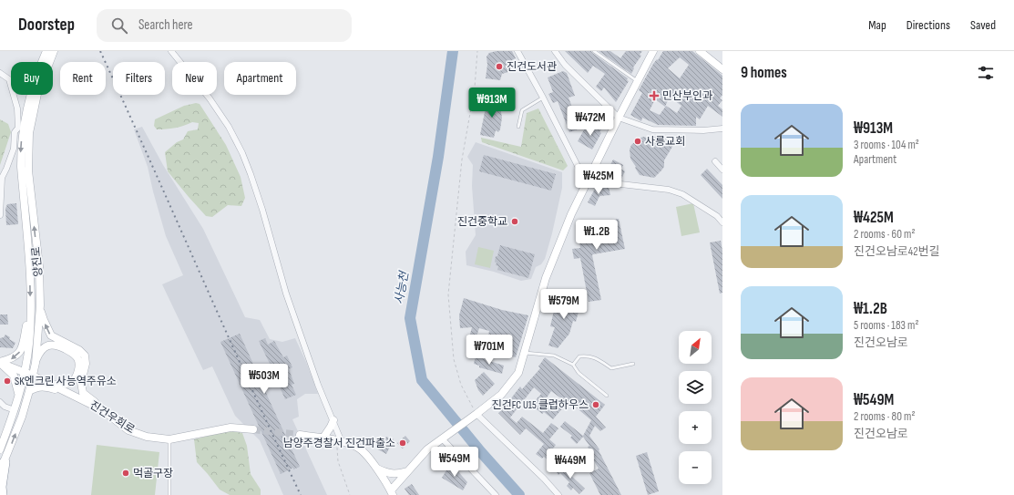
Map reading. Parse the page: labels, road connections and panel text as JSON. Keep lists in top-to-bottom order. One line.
{"streets":{"main road":["양진로","진건우회로"]},"crossings":[["양진로","진건우회로"]],"water":["사능천"],"places":{"other":["진건도서관","사릉교회","진건중학교","SK엔크린 사능역주유소","진건FC U15 클럽하우스","남양주경찰서 진건파출소","먹골구장"],"health":["민산부인과"]},"north":"top right","page":{"header":"Doorstep","search":"Search here","nav":["Map","Directions","Saved"],"heading":"9 homes","chip":["Buy","Rent","Filters","New","Apartment"],"price":["₩913M","₩472M","₩425M","₩1.2B","₩579M","₩701M","₩503M","₩549M","₩449M"],"list":[{"name":"₩913M","note":"3 rooms · 104 m² · Apartment"},{"name":"₩425M","note":"2 rooms · 60 m² · 진건오남로42번길"},{"name":"₩1.2B","note":"5 rooms · 183 m² · 진건오남로"},{"name":"₩549M","note":"2 rooms · 80 m² · 진건오남로"}],"map_buttons":["+","−"]}}
